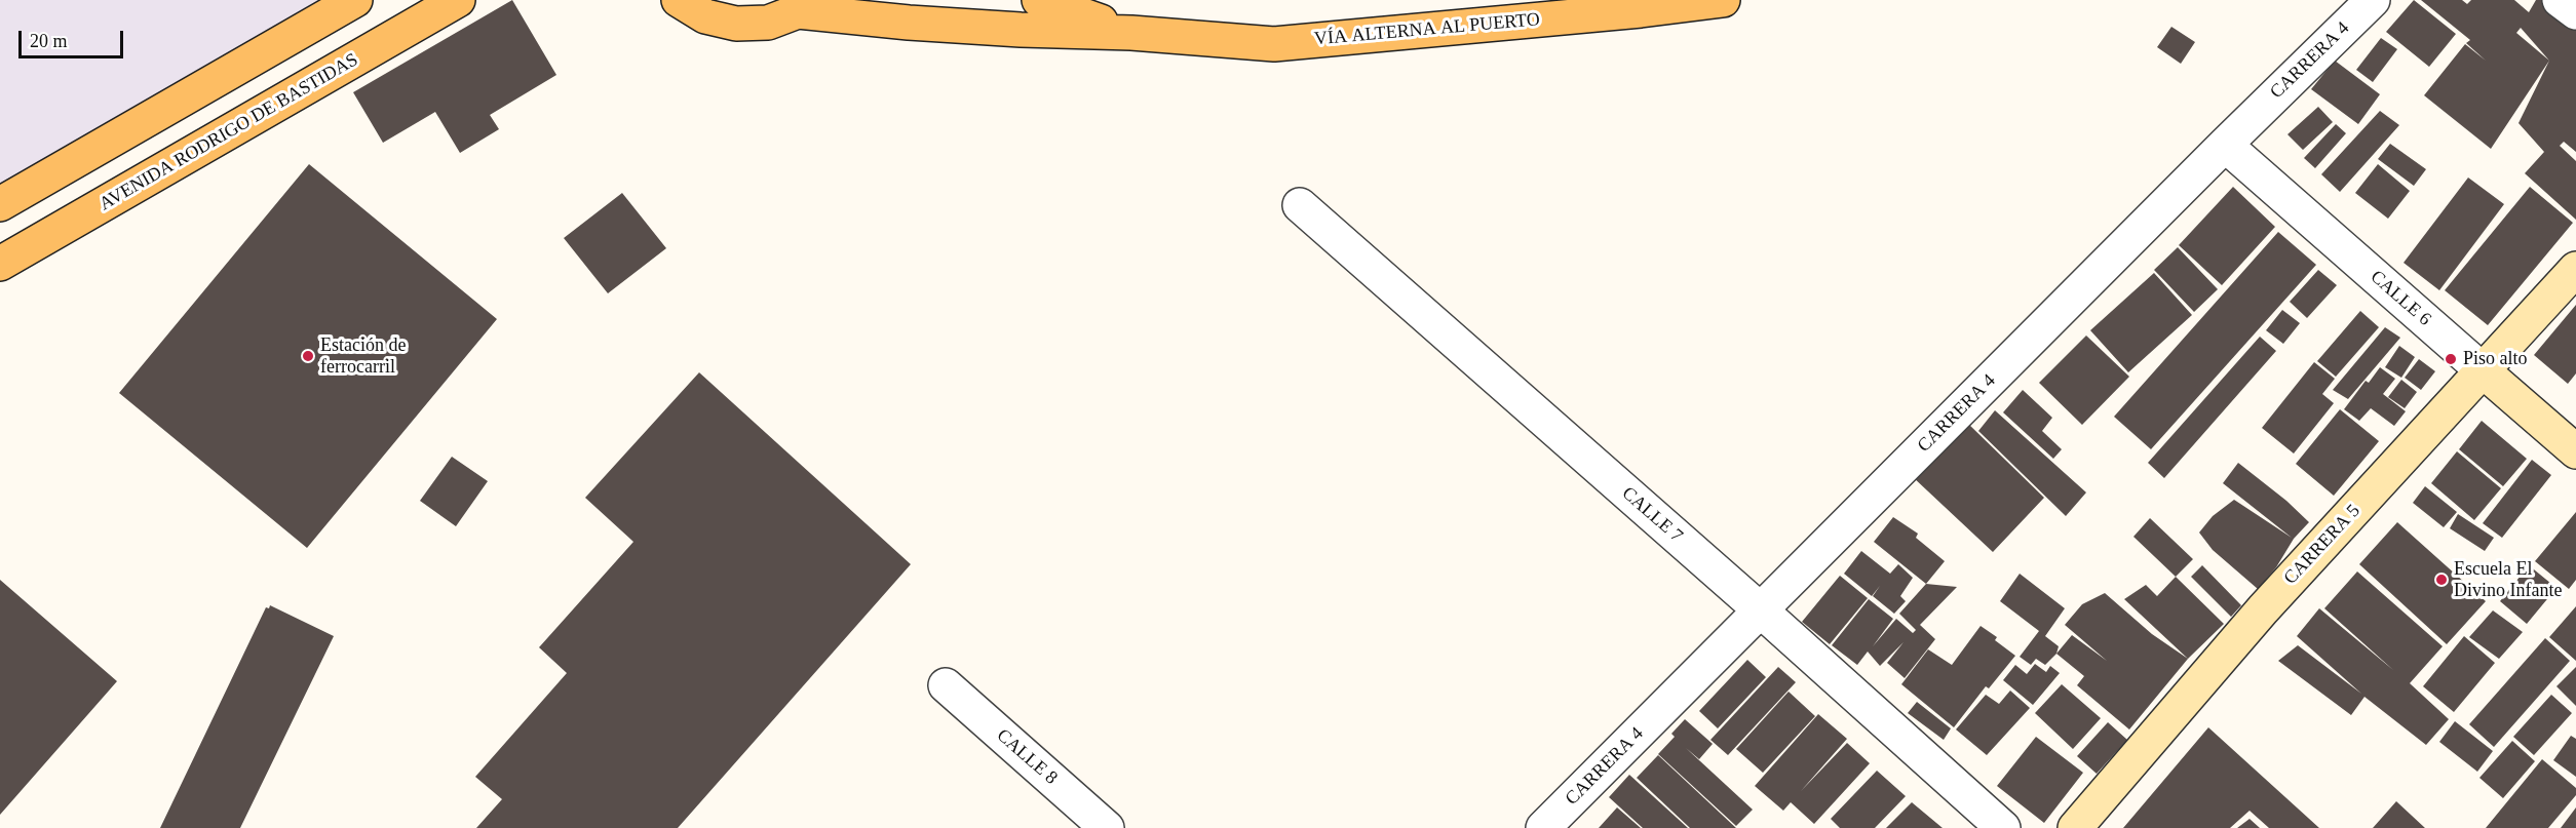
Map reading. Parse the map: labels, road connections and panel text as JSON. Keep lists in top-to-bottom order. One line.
{"streets":{"main road":["VÍA ALTERNA AL PUERTO","AVENIDA RODRIGO DE BASTIDAS"],"street":["CARRERA 4","CALLE 6","CALLE 7","CARRERA 5","CALLE 8"]},"crossings":[["CARRERA 4","CALLE 6"],["CARRERA 4","CALLE 7"],["CALLE 6","CARRERA 5"]],"places":["Estación de ferrocarril","Piso alto","Escuela El Divino Infante"],"scale_bar":"20 m"}
